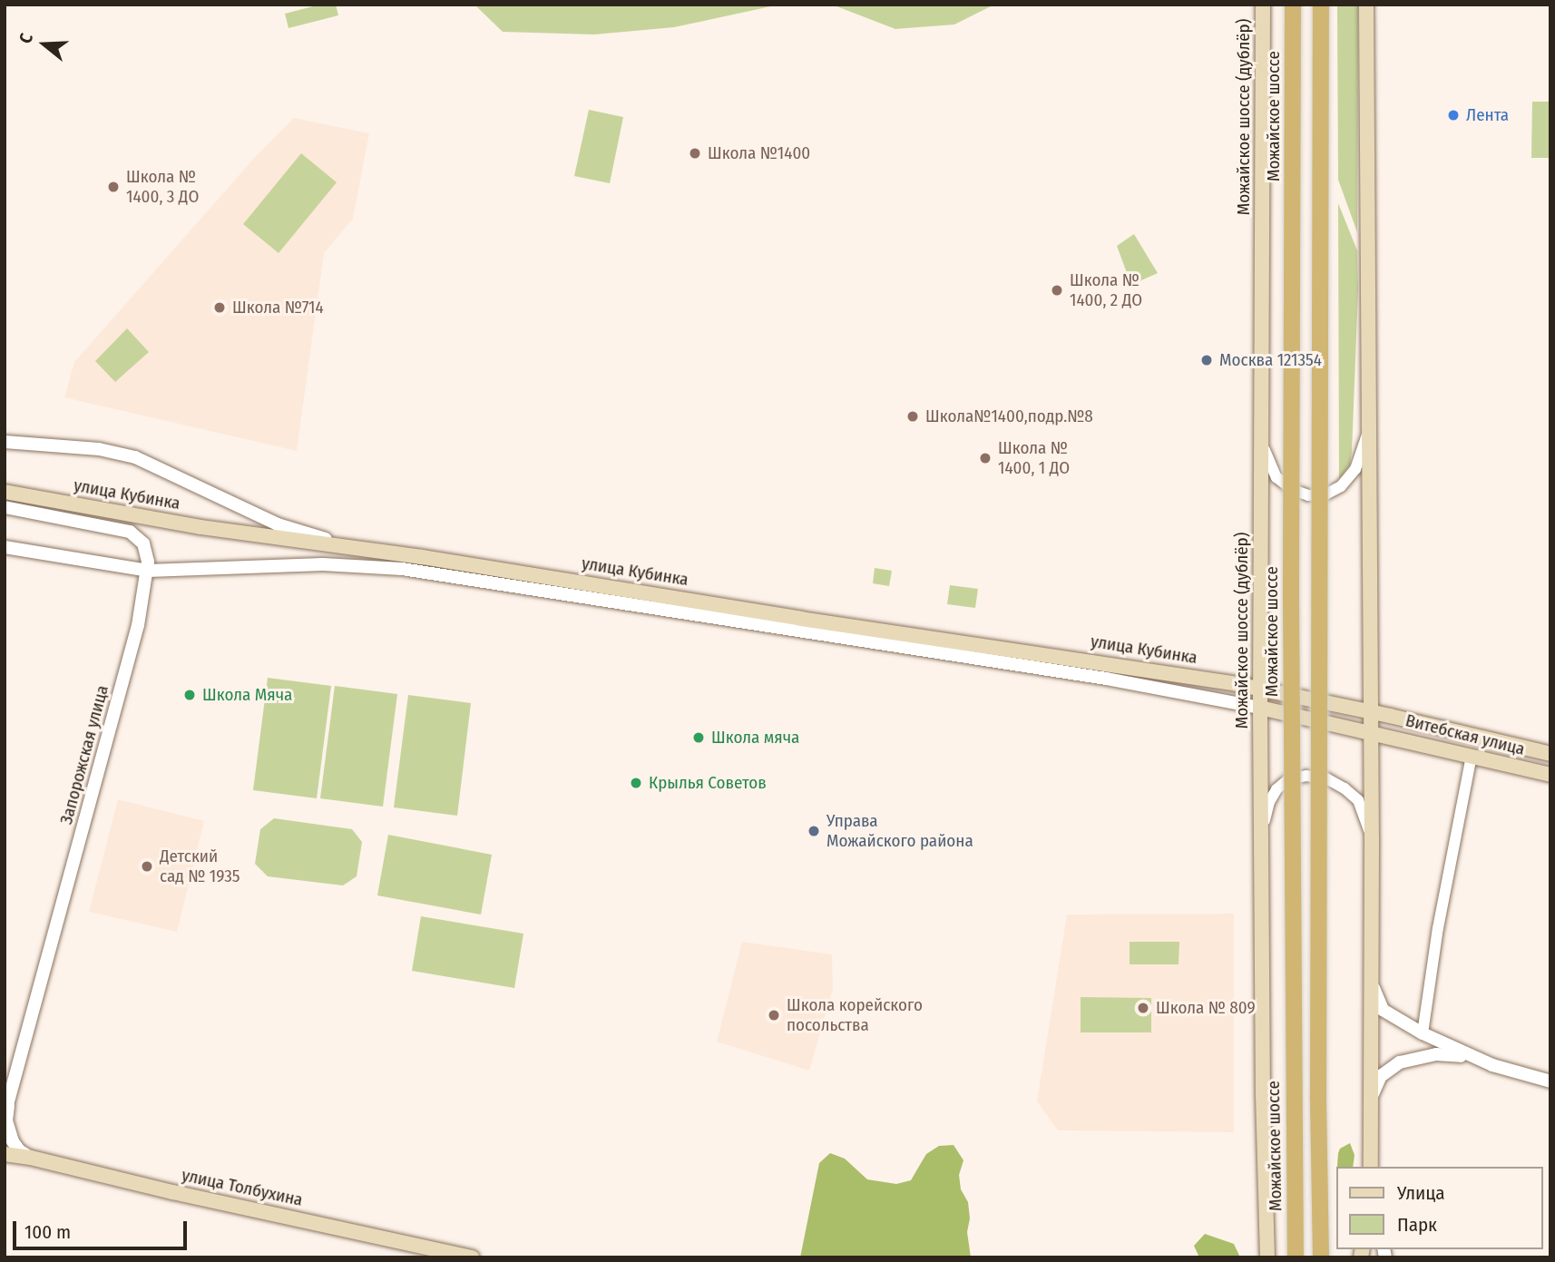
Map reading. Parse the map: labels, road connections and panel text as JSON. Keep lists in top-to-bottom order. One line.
{"streets":{"main road":["Можайское шоссе","Можайское шоссе (дублёр)","улица Кубинка","Витебская улица","улица Толбухина"],"street":["Запорожская улица"]},"crossings":[["Можайское шоссе (дублёр)","улица Кубинка"],["Можайское шоссе (дублёр)","Витебская улица"],["улица Кубинка","Витебская улица"],["Запорожская улица","улица Толбухина"]],"places":["Лента","Школа №1400","Школа № 1400, 3 ДО","Школа № 1400, 2 ДО","Школа №714","Москва 121354","Школа№1400,подр.№8","Школа № 1400, 1 ДО","Школа Мяча","Школа мяча","Крылья Советов","Управа Можайского района","Детский сад № 1935","Школа № 809","Школа корейского посольства"],"legend":["Улица","Парк"],"scale_bar":"100 m","north":"left"}
